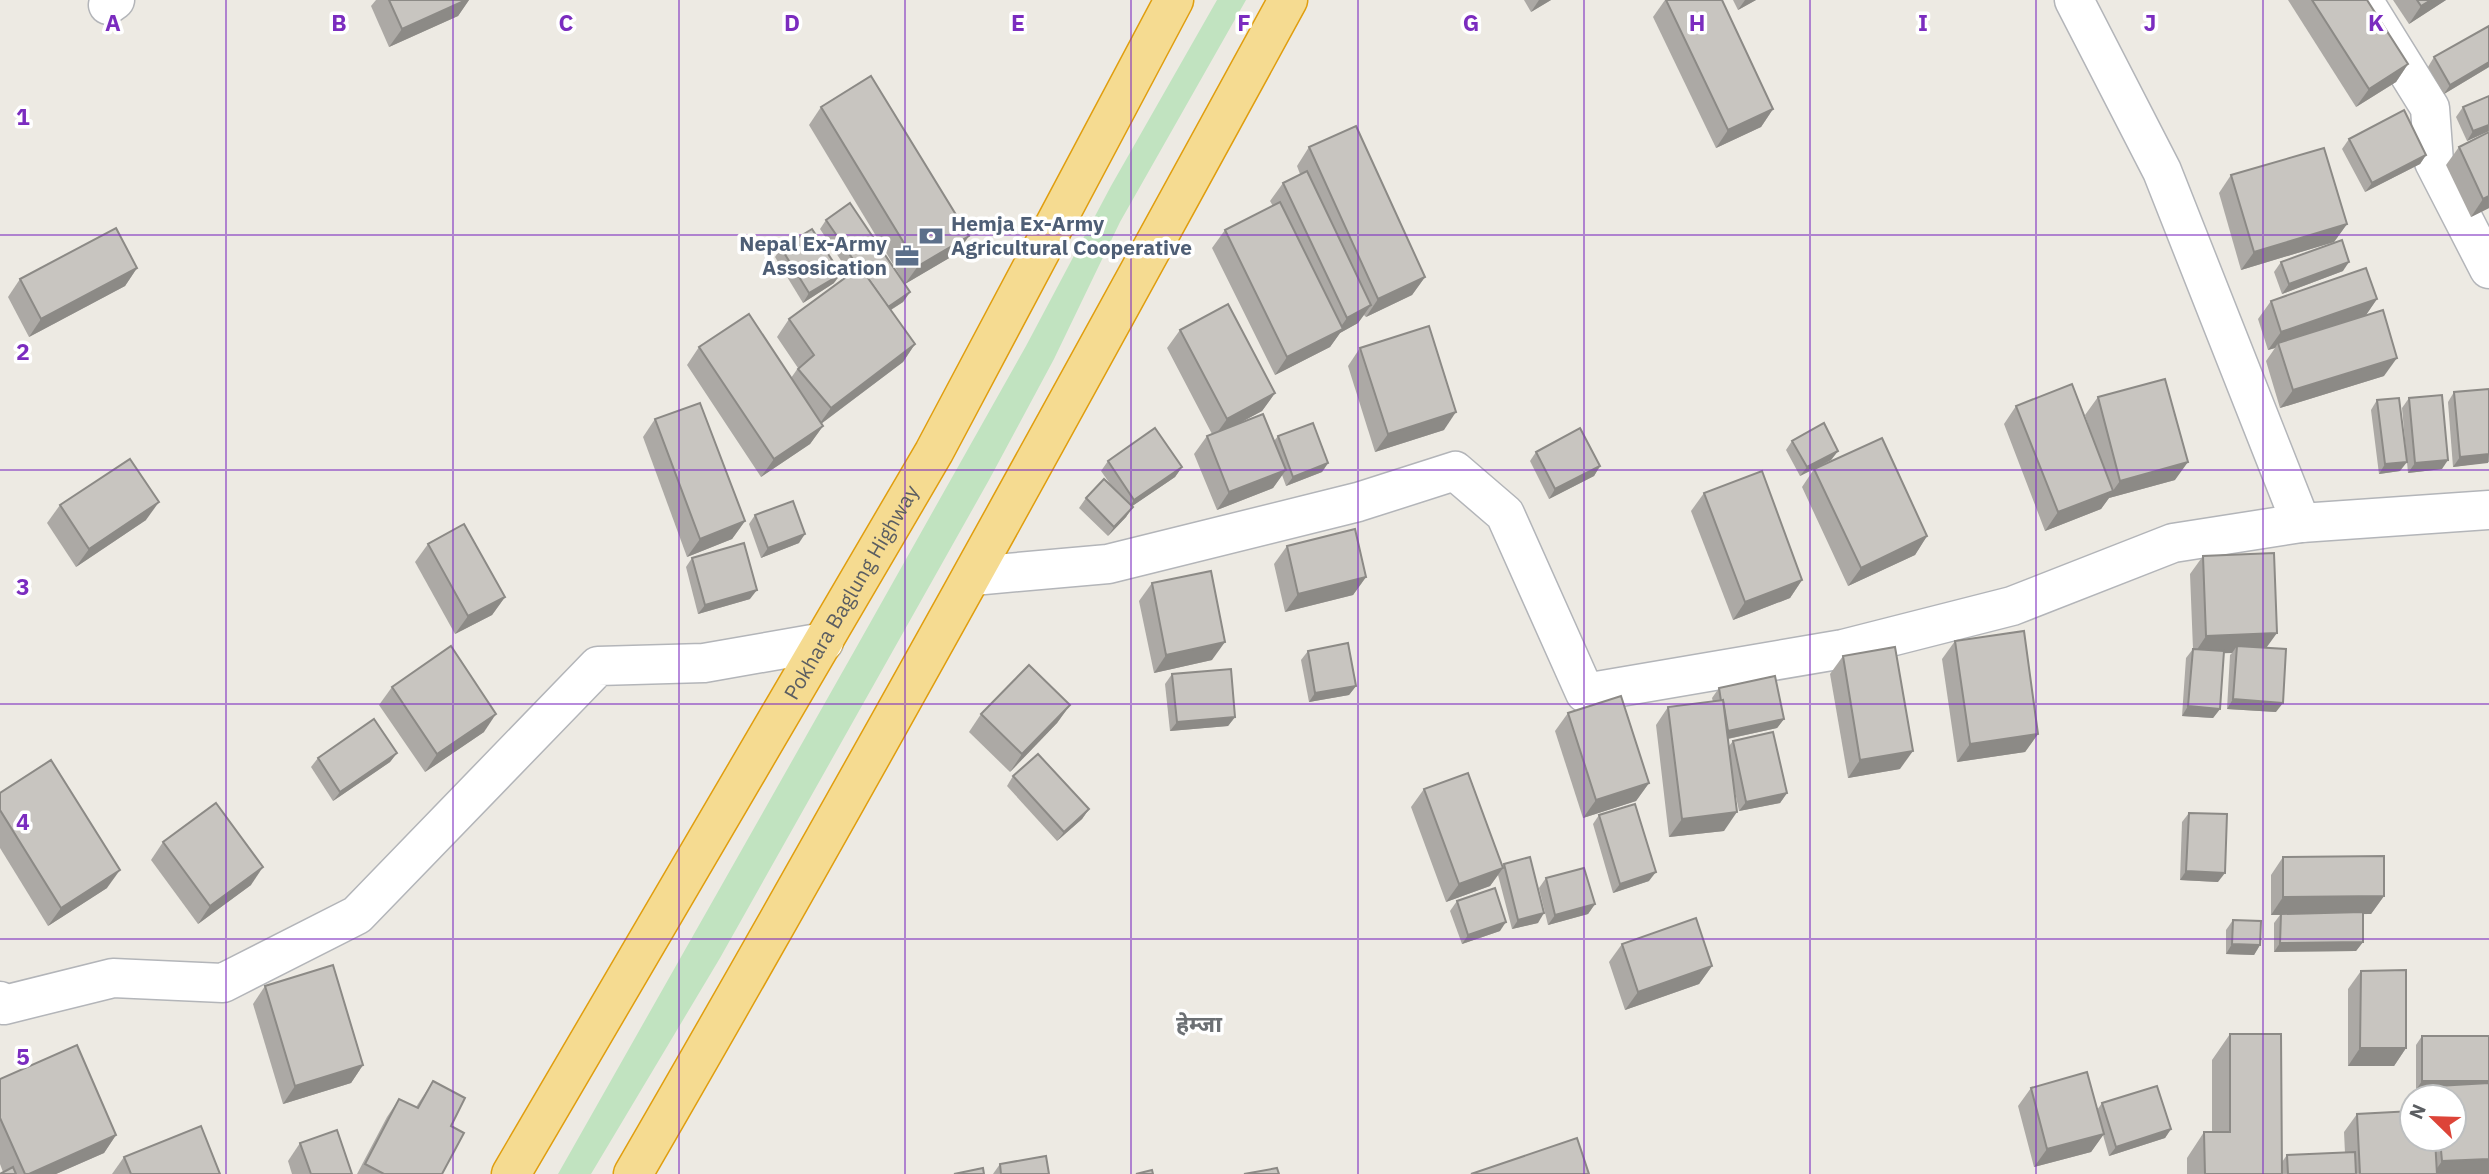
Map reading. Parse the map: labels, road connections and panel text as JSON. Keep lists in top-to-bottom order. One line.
{"streets":{"highway":["Pokhara Baglung Highway"]},"districts":["हेम्जा"],"places":{"bank":["Hemja Ex-Army Agricultural Cooperative"],"office":["Nepal Ex-Army Assosication"]},"north":"top left","grid":{"columns":["A","B","C","D","E","F","G","H","I","J","K"],"rows":["1","2","3","4","5"]}}
